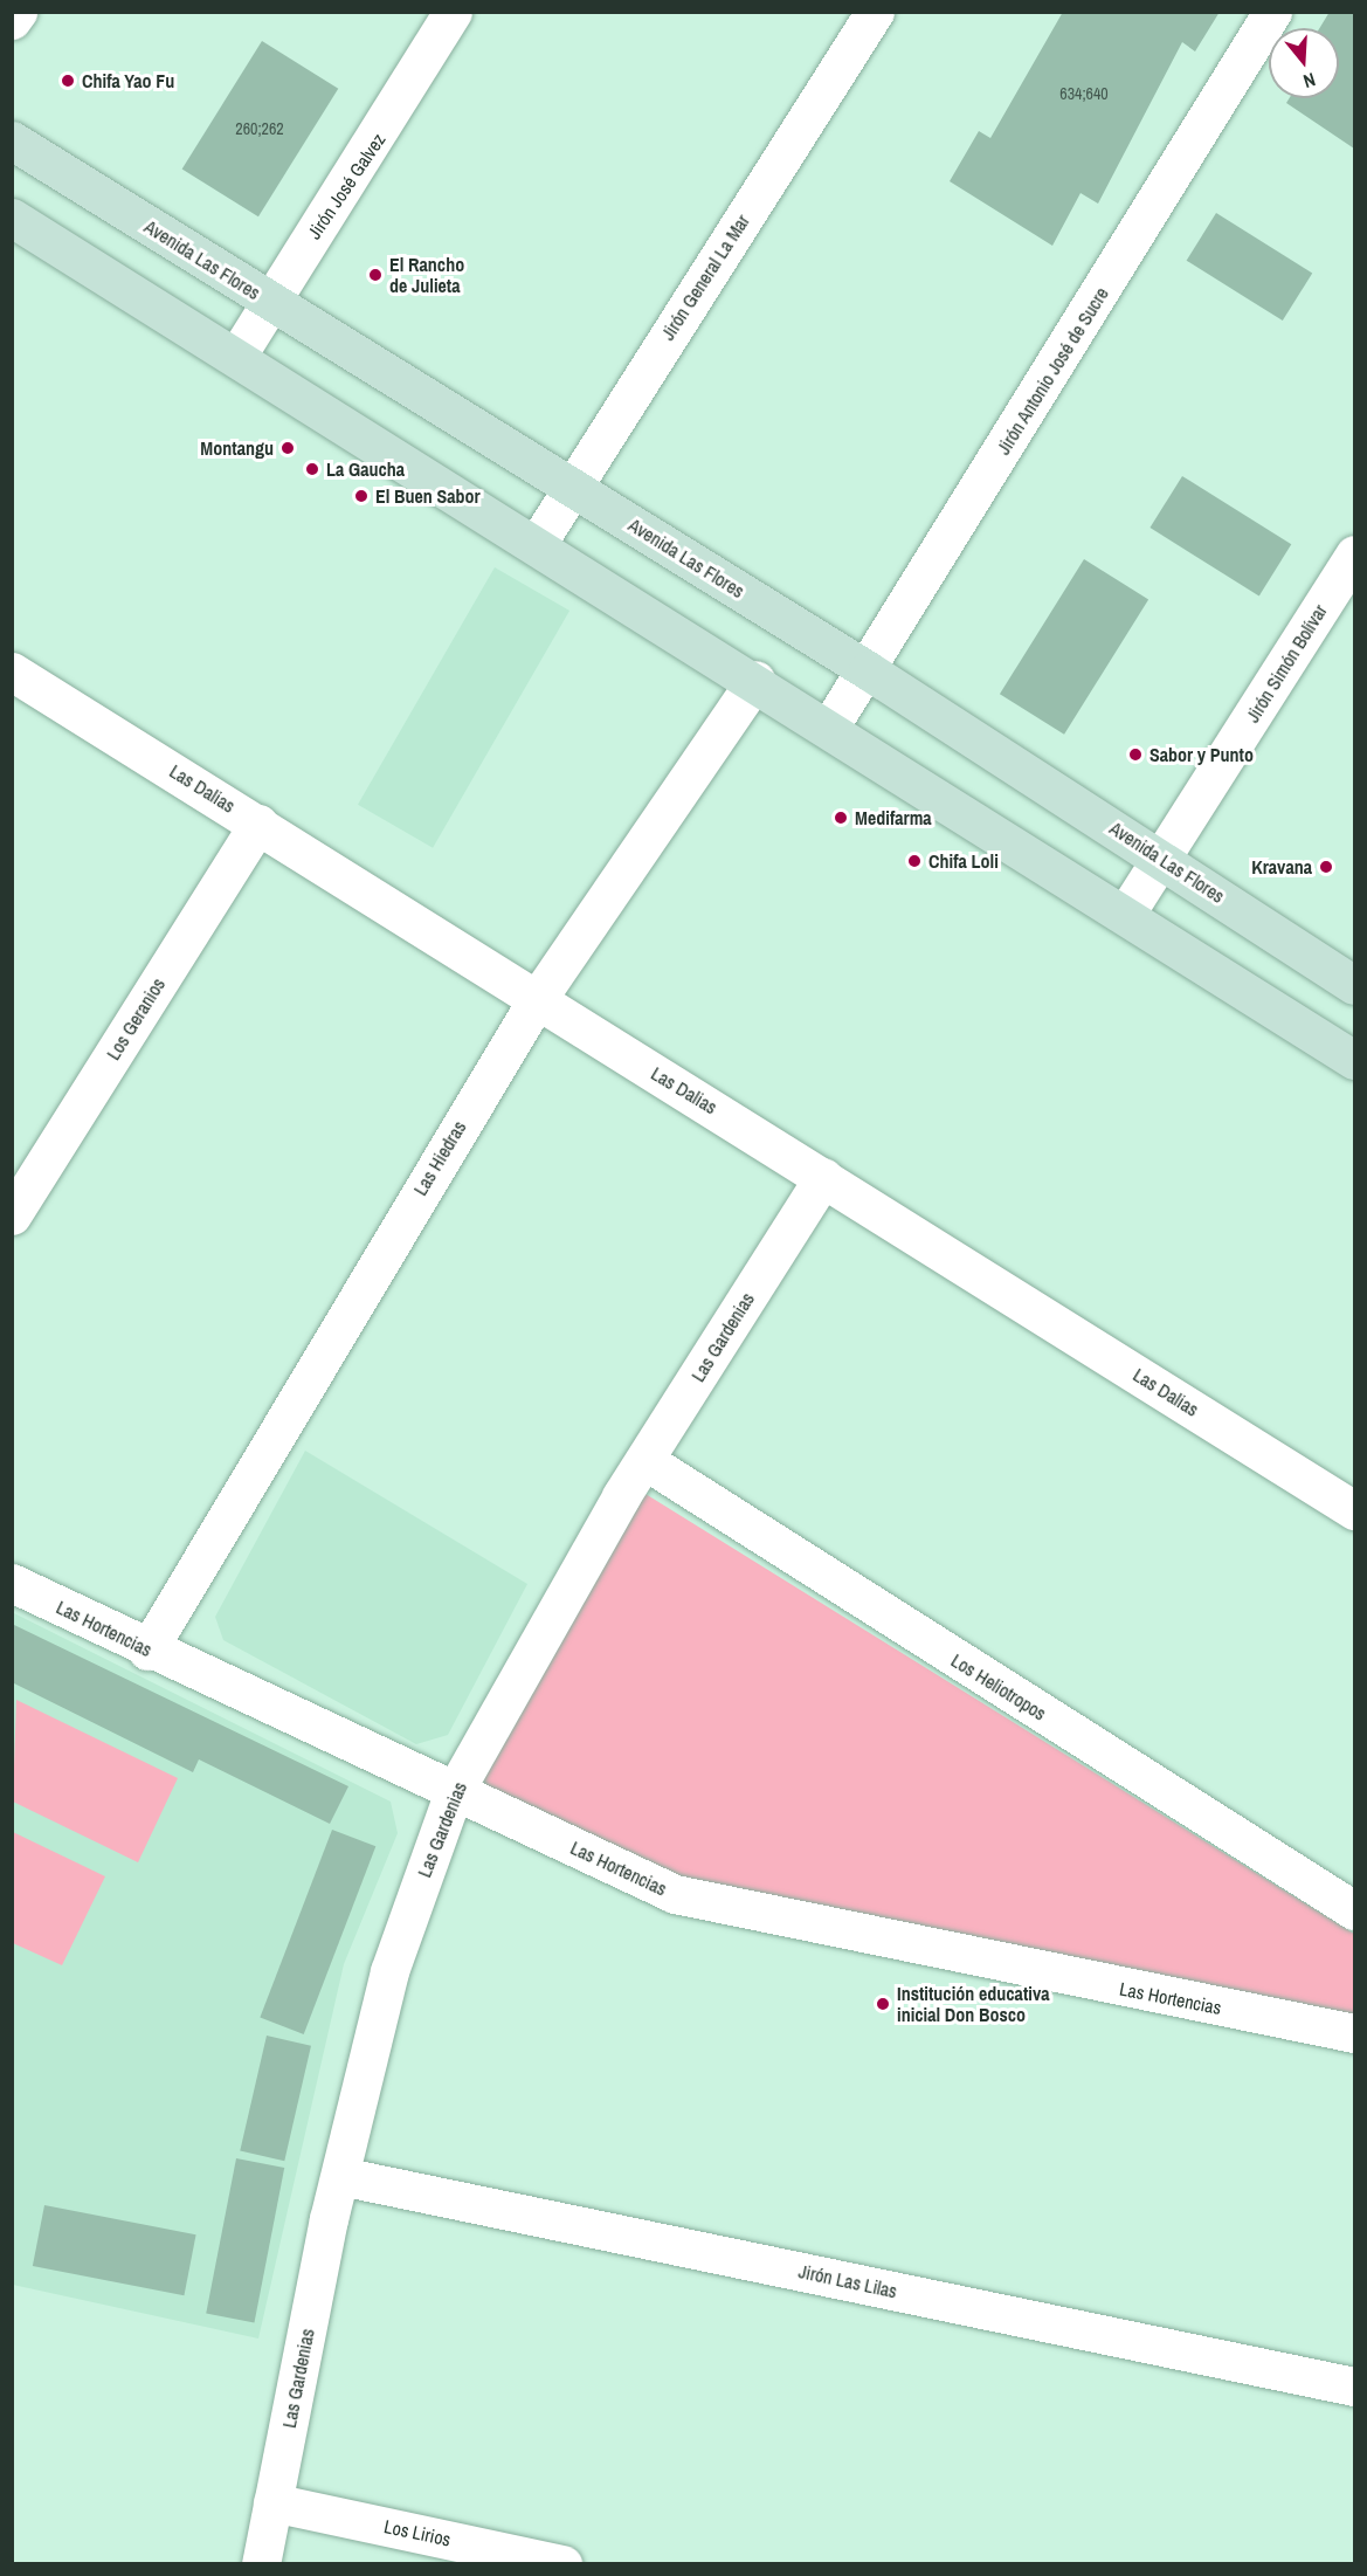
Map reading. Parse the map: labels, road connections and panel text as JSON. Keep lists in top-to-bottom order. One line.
{"streets":{"street":["Jirón José Galvez","Avenida Las Flores","Jirón General La Mar","Jirón Antonio José de Sucre","Jirón Simón Bolívar","Las Dalias","Los Geranios","Las Hiedras","Las Gardenias","Las Hortencias","Los Heliotropos","Jirón Las Lilas","Los Lirios"]},"crossings":[["Jirón José Galvez","Avenida Las Flores"],["Avenida Las Flores","Jirón General La Mar"],["Avenida Las Flores","Jirón Antonio José de Sucre"],["Avenida Las Flores","Jirón Simón Bolívar"],["Las Dalias","Los Geranios"],["Las Dalias","Las Hiedras"],["Las Dalias","Las Gardenias"],["Las Hiedras","Las Hortencias"],["Las Gardenias","Las Hortencias"],["Las Gardenias","Los Heliotropos"],["Las Gardenias","Jirón Las Lilas"],["Las Gardenias","Los Lirios"]],"places":["Chifa Yao Fu","El Rancho de Julieta","Montangu","La Gaucha","El Buen Sabor","Sabor y Punto","Medifarma","Chifa Loli","Kravana","Institución educativa inicial Don Bosco"],"house_numbers":["634;640","260;262"],"north":"bottom"}
